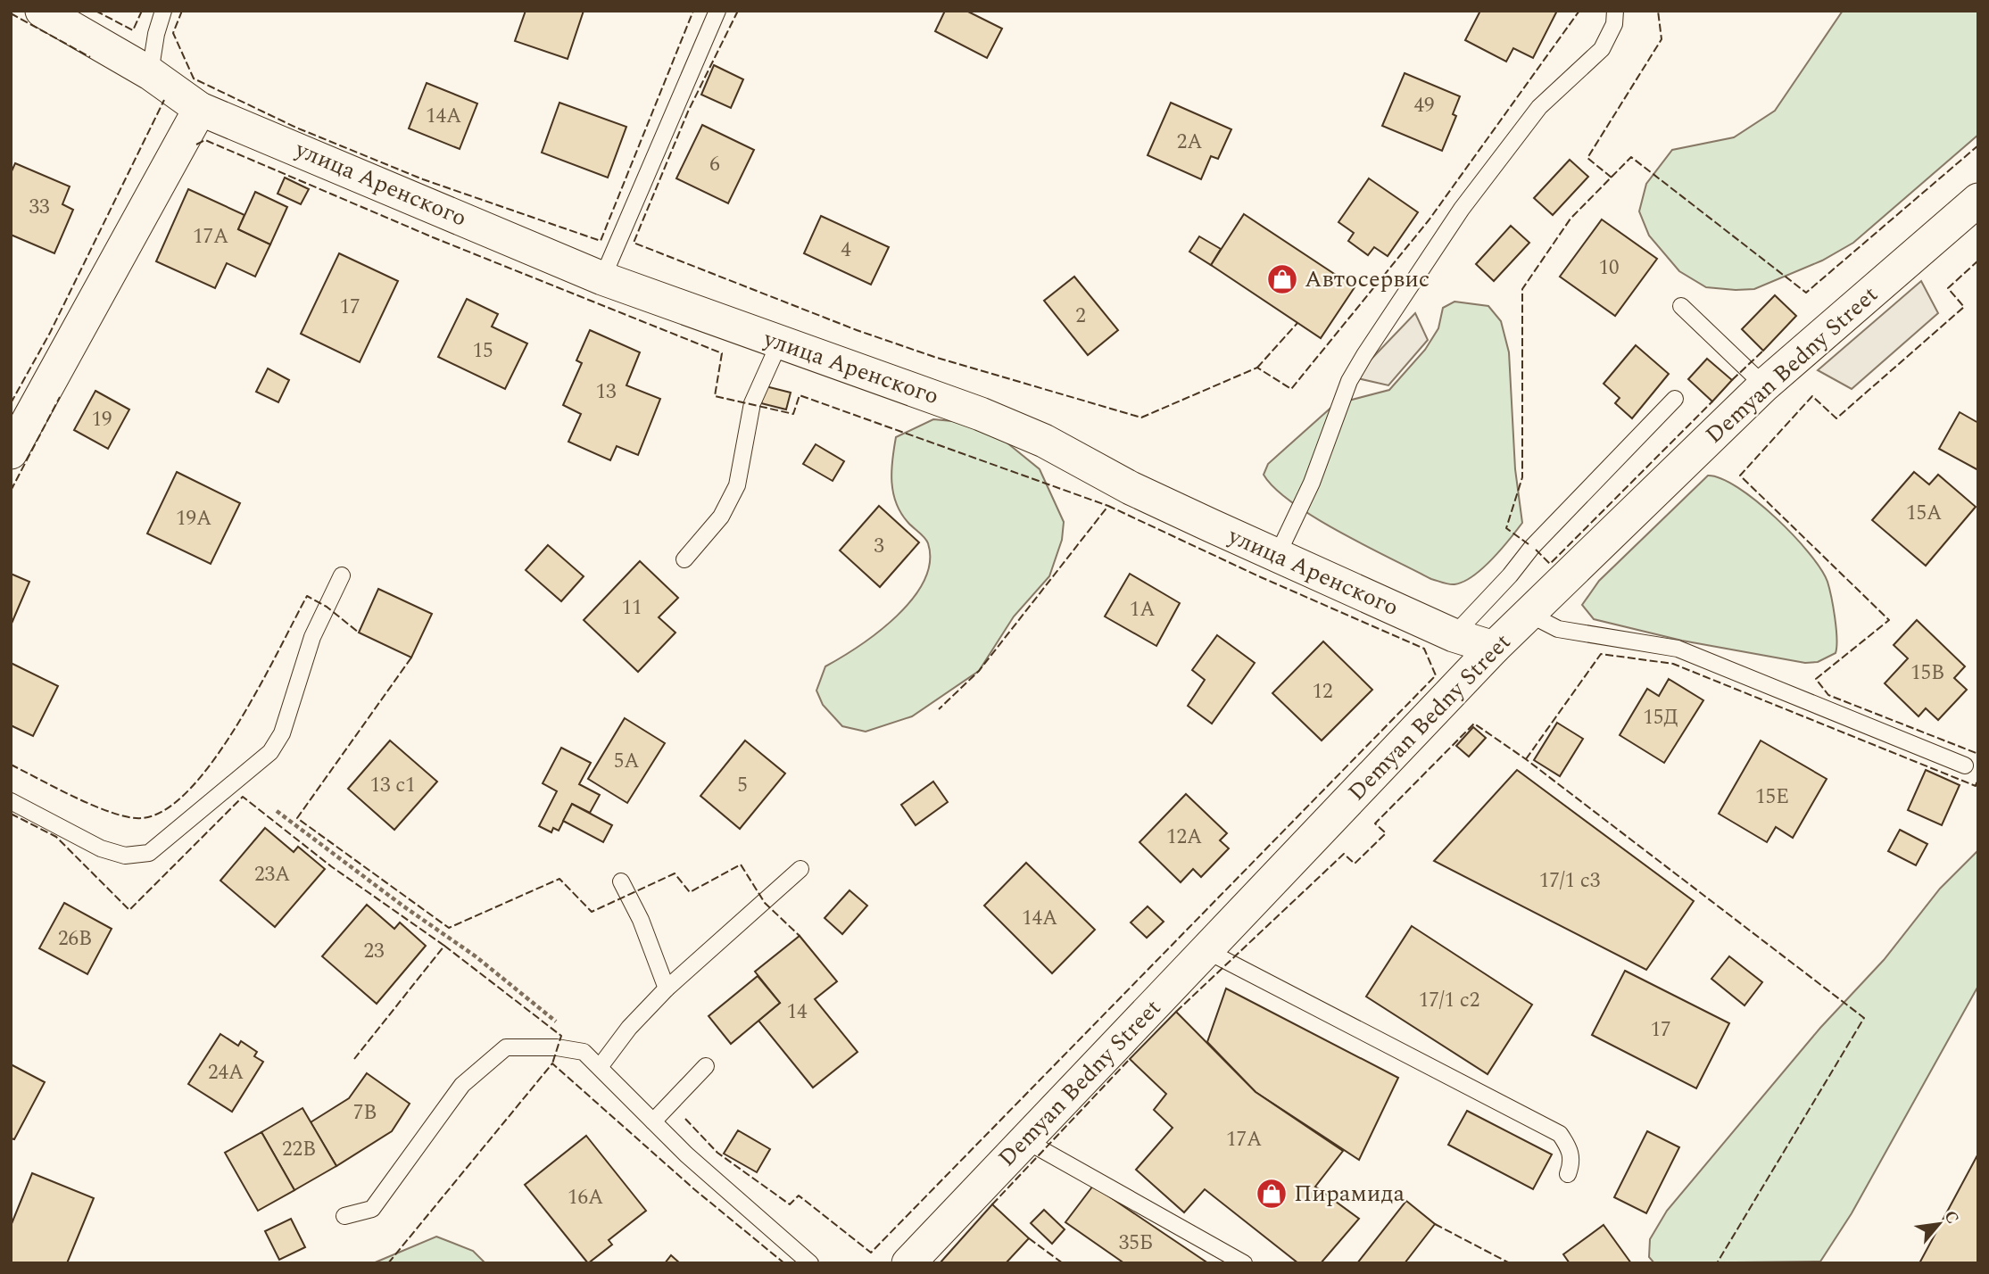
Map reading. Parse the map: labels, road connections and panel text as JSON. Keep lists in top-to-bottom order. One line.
{"streets":{"street":["улица Аренского","Demyan Bedny Street"]},"crossings":[["улица Аренского","Demyan Bedny Street"]],"places":{"shop":["Автосервис","Пирамида"]},"house_numbers":["49","14А","2А","6","33","17А","4","10","17","2","15","13","19","15А","19А","3","11","1А","15В","12","15Д","5А","13 с1","5","15Е","12А","23А","17/1 с3","14А","26В","23","17/1 с2","14","17","24А","7В","17А","22В","16А","35Б"],"north":"top right"}
